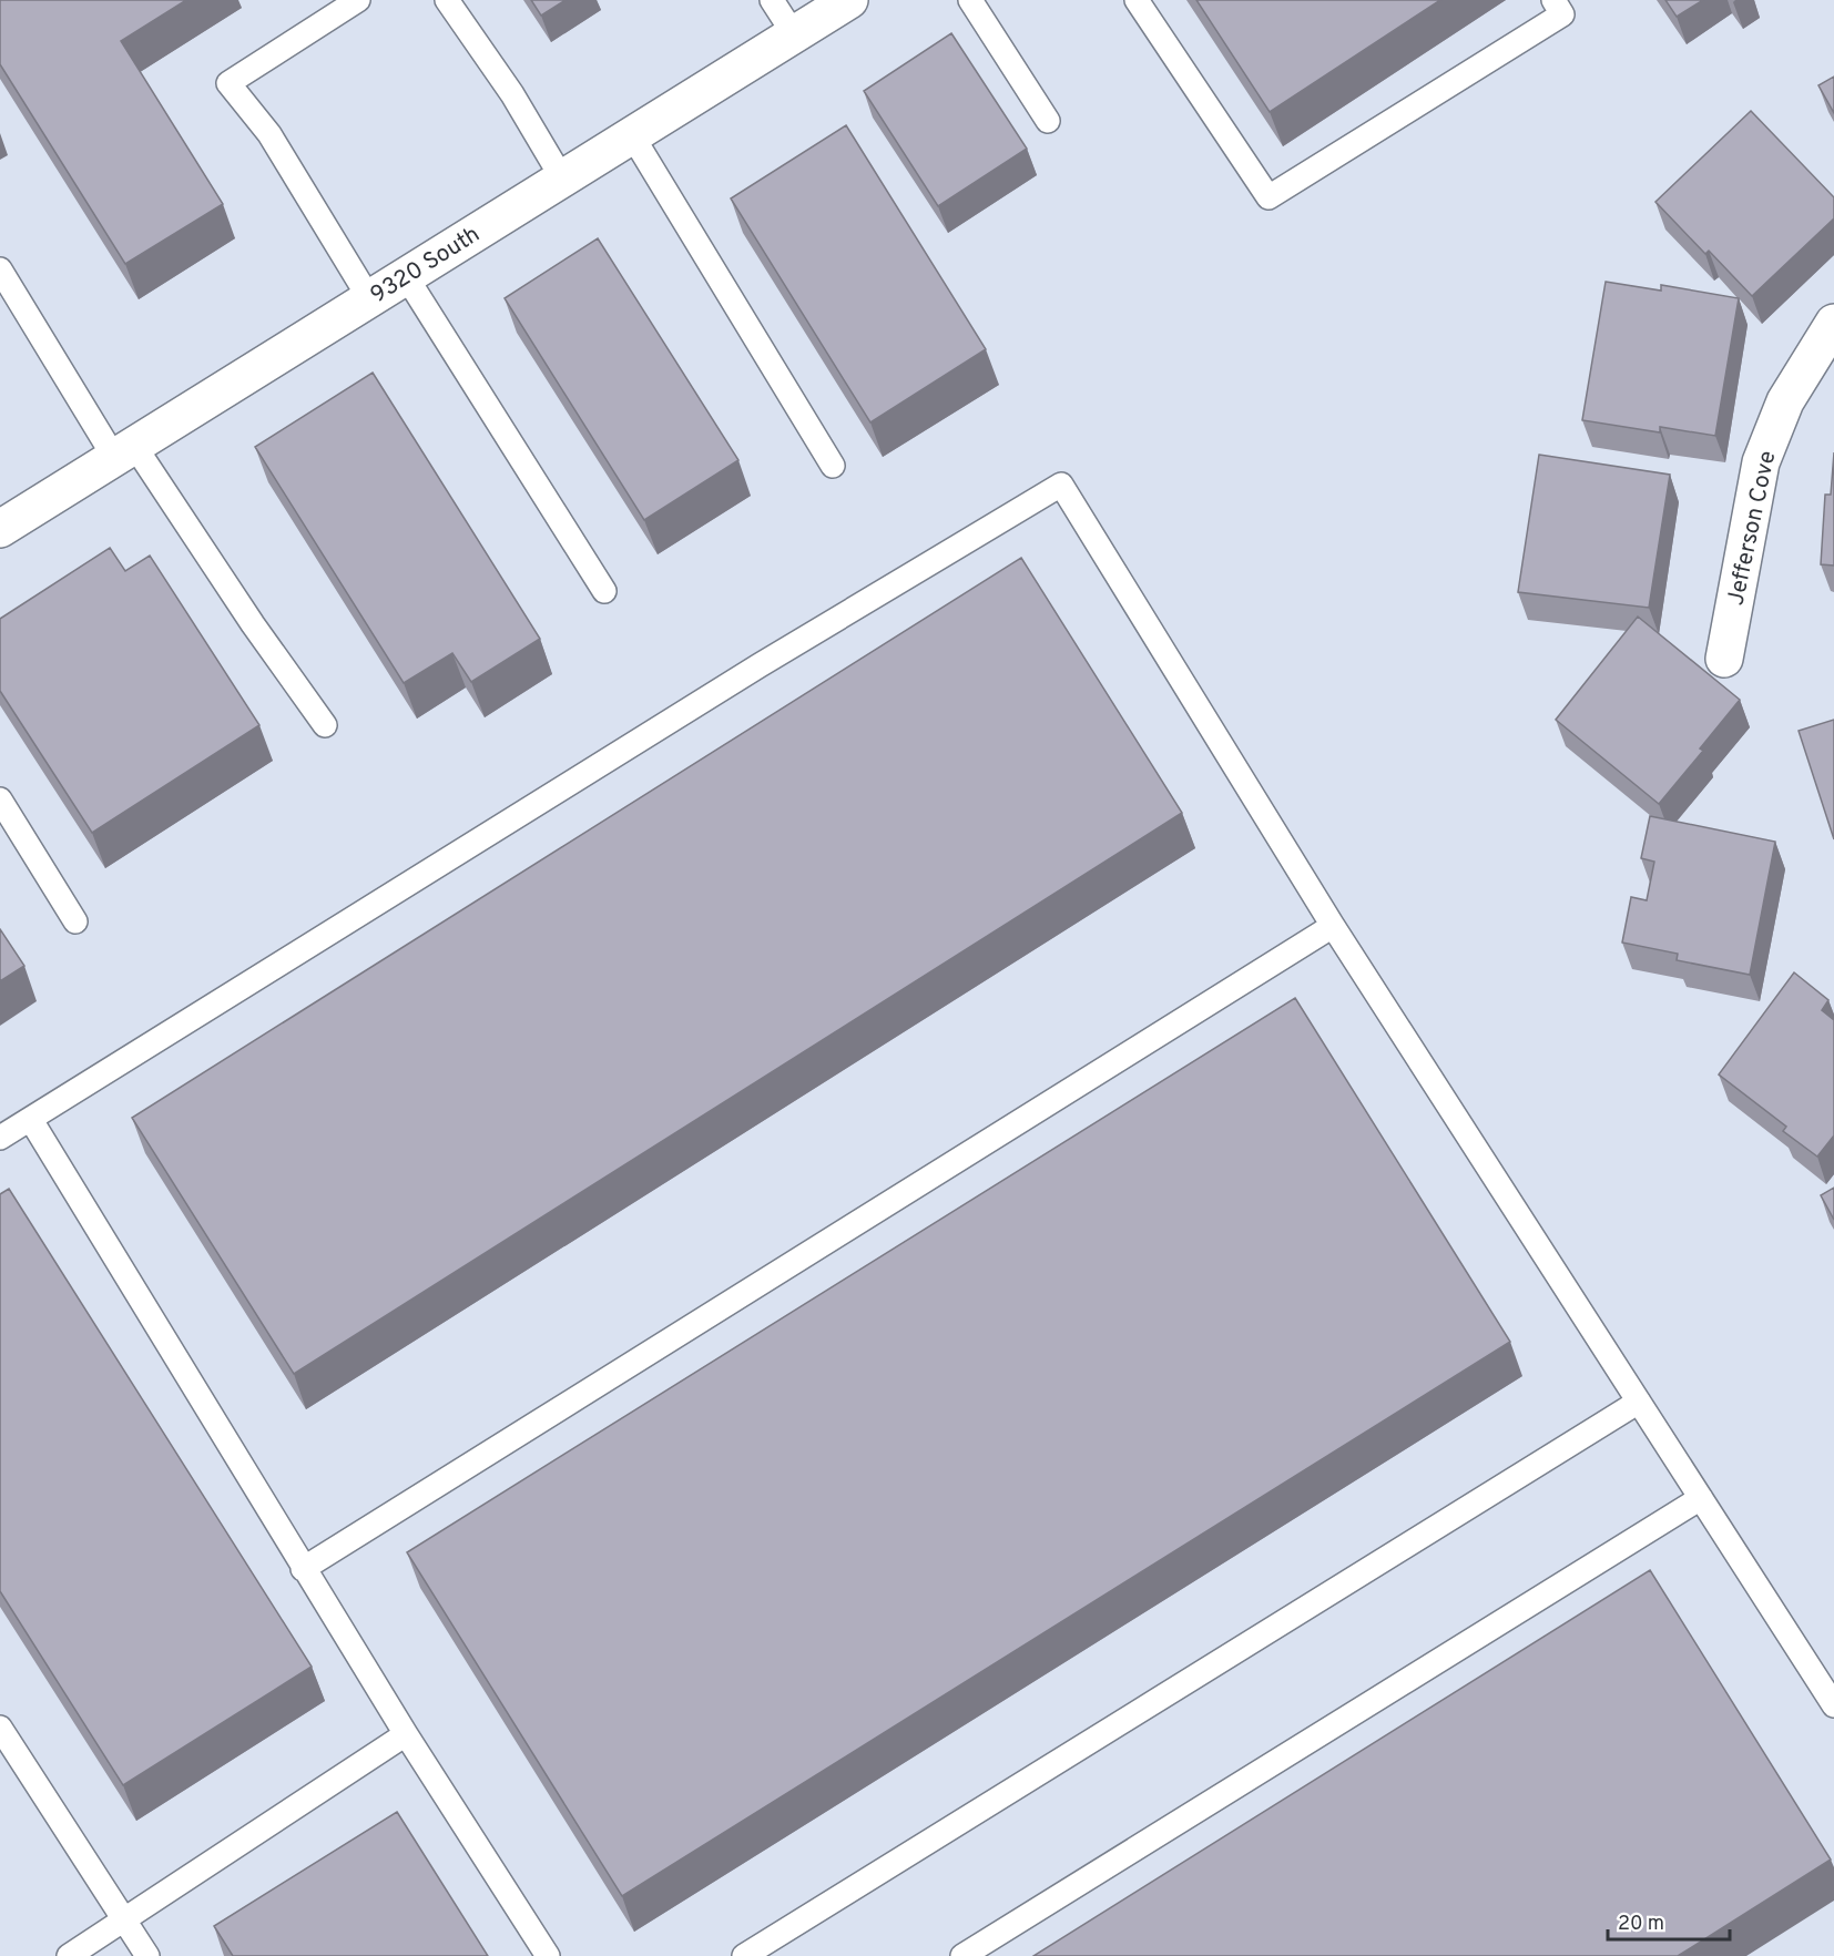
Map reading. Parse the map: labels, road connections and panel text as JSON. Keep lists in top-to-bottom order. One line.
{"streets":{"street":["9320 South","Jefferson Cove"]},"scale_bar":"20 m"}
